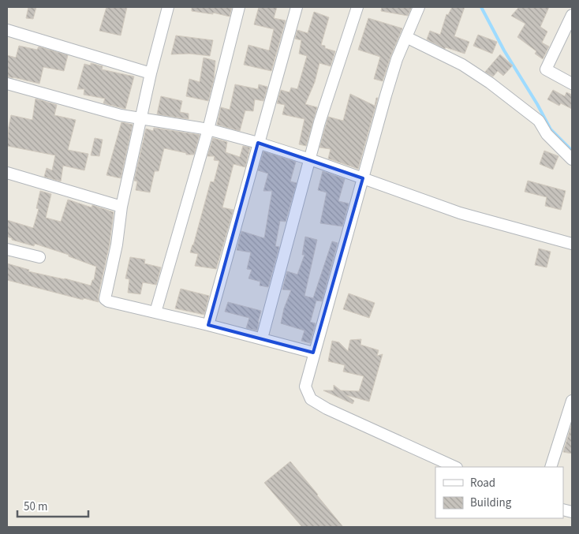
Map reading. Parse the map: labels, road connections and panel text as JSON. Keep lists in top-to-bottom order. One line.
{"legend":["Road","Building"],"scale_bar":"50 m"}
